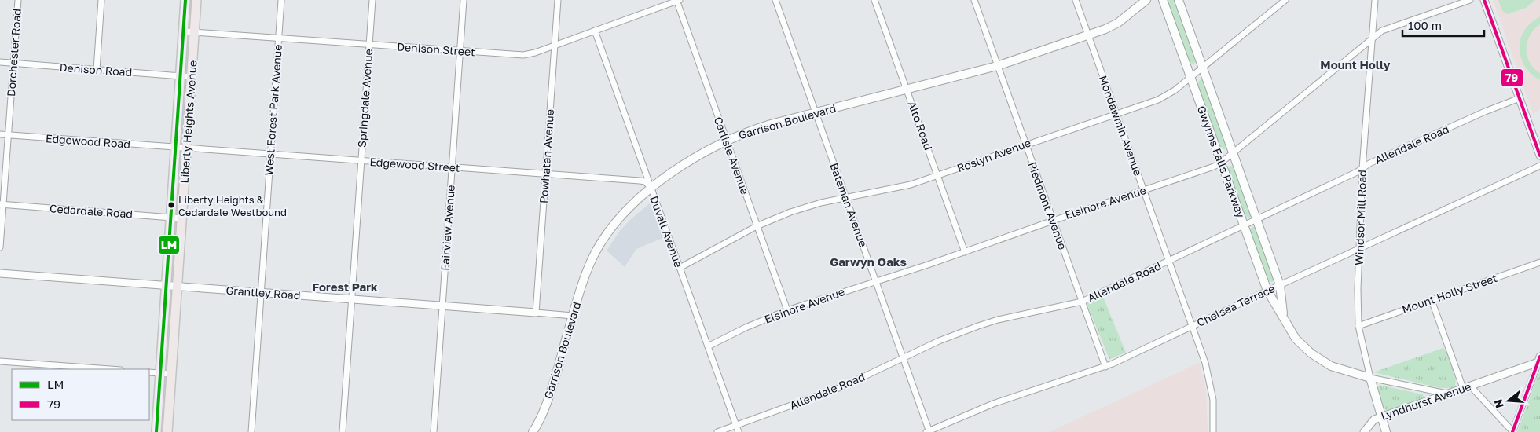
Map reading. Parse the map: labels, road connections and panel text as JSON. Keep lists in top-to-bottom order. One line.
{"streets":{"main road":["Liberty Heights Avenue","Garrison Boulevard","Gwynns Falls Parkway","Windsor Mill Road"],"street":["Denison Street","Dorchester Road","Denison Road","Springdale Avenue","West Forest Park Avenue","Alto Road","Mondawmin Avenue","Edgewood Road","Allendale Road","Carlisle Avenue","Roslyn Avenue","Powhatan Avenue","Edgewood Street","Elsinore Avenue","Bateman Avenue","Piedmont Avenue","Cedardale Road","Fairview Avenue","Duvall Avenue","Grantley Road","Mount Holly Street","Chelsea Terrace","Lyndhurst Avenue"]},"crossings":[["Denison Street","Springdale Avenue"],["Denison Street","West Forest Park Avenue"],["Denison Street","Liberty Heights Avenue"],["Denison Street","Carlisle Avenue"],["Denison Street","Powhatan Avenue"],["Denison Street","Fairview Avenue"],["Denison Street","Duvall Avenue"],["Dorchester Road","Denison Road"],["Dorchester Road","Edgewood Road"],["Dorchester Road","Cedardale Road"],["Denison Road","Liberty Heights Avenue"],["Springdale Avenue","Edgewood Street"],["Springdale Avenue","Grantley Road"],["West Forest Park Avenue","Edgewood Street"],["West Forest Park Avenue","Grantley Road"],["Liberty Heights Avenue","Edgewood Road"],["Liberty Heights Avenue","Edgewood Street"],["Liberty Heights Avenue","Cedardale Road"],["Liberty Heights Avenue","Grantley Road"],["Garrison Boulevard","Alto Road"],["Garrison Boulevard","Mondawmin Avenue"],["Garrison Boulevard","Carlisle Avenue"],["Garrison Boulevard","Edgewood Street"],["Garrison Boulevard","Bateman Avenue"],["Garrison Boulevard","Piedmont Avenue"],["Garrison Boulevard","Duvall Avenue"],["Garrison Boulevard","Grantley Road"],["Alto Road","Roslyn Avenue"],["Alto Road","Elsinore Avenue"],["Mondawmin Avenue","Allendale Road"],["Mondawmin Avenue","Roslyn Avenue"],["Mondawmin Avenue","Elsinore Avenue"],["Mondawmin Avenue","Chelsea Terrace"],["Edgewood Road","Edgewood Street"],["Allendale Road","Gwynns Falls Parkway"],["Allendale Road","Bateman Avenue"],["Allendale Road","Piedmont Avenue"],["Allendale Road","Windsor Mill Road"],["Allendale Road","Duvall Avenue"],["Carlisle Avenue","Roslyn Avenue"],["Carlisle Avenue","Elsinore Avenue"],["Roslyn Avenue","Gwynns Falls Parkway"],["Roslyn Avenue","Bateman Avenue"],["Roslyn Avenue","Piedmont Avenue"],["Roslyn Avenue","Duvall Avenue"],["Powhatan Avenue","Edgewood Street"],["Powhatan Avenue","Grantley Road"],["Gwynns Falls Parkway","Elsinore Avenue"],["Gwynns Falls Parkway","Windsor Mill Road"],["Gwynns Falls Parkway","Chelsea Terrace"],["Gwynns Falls Parkway","Lyndhurst Avenue"],["Edgewood Street","Fairview Avenue"],["Edgewood Street","Duvall Avenue"],["Elsinore Avenue","Bateman Avenue"],["Elsinore Avenue","Piedmont Avenue"],["Elsinore Avenue","Windsor Mill Road"],["Elsinore Avenue","Duvall Avenue"],["Bateman Avenue","Chelsea Terrace"],["Piedmont Avenue","Chelsea Terrace"],["Windsor Mill Road","Mount Holly Street"],["Windsor Mill Road","Chelsea Terrace"],["Windsor Mill Road","Lyndhurst Avenue"],["Fairview Avenue","Grantley Road"]],"districts":["Mount Holly","Garwyn Oaks","Forest Park"],"places":["Liberty Heights & Cedardale Westbound"],"lines":["transit line LM","transit line 79"],"legend":["LM","79"],"scale_bar":"100 m","north":"left"}
